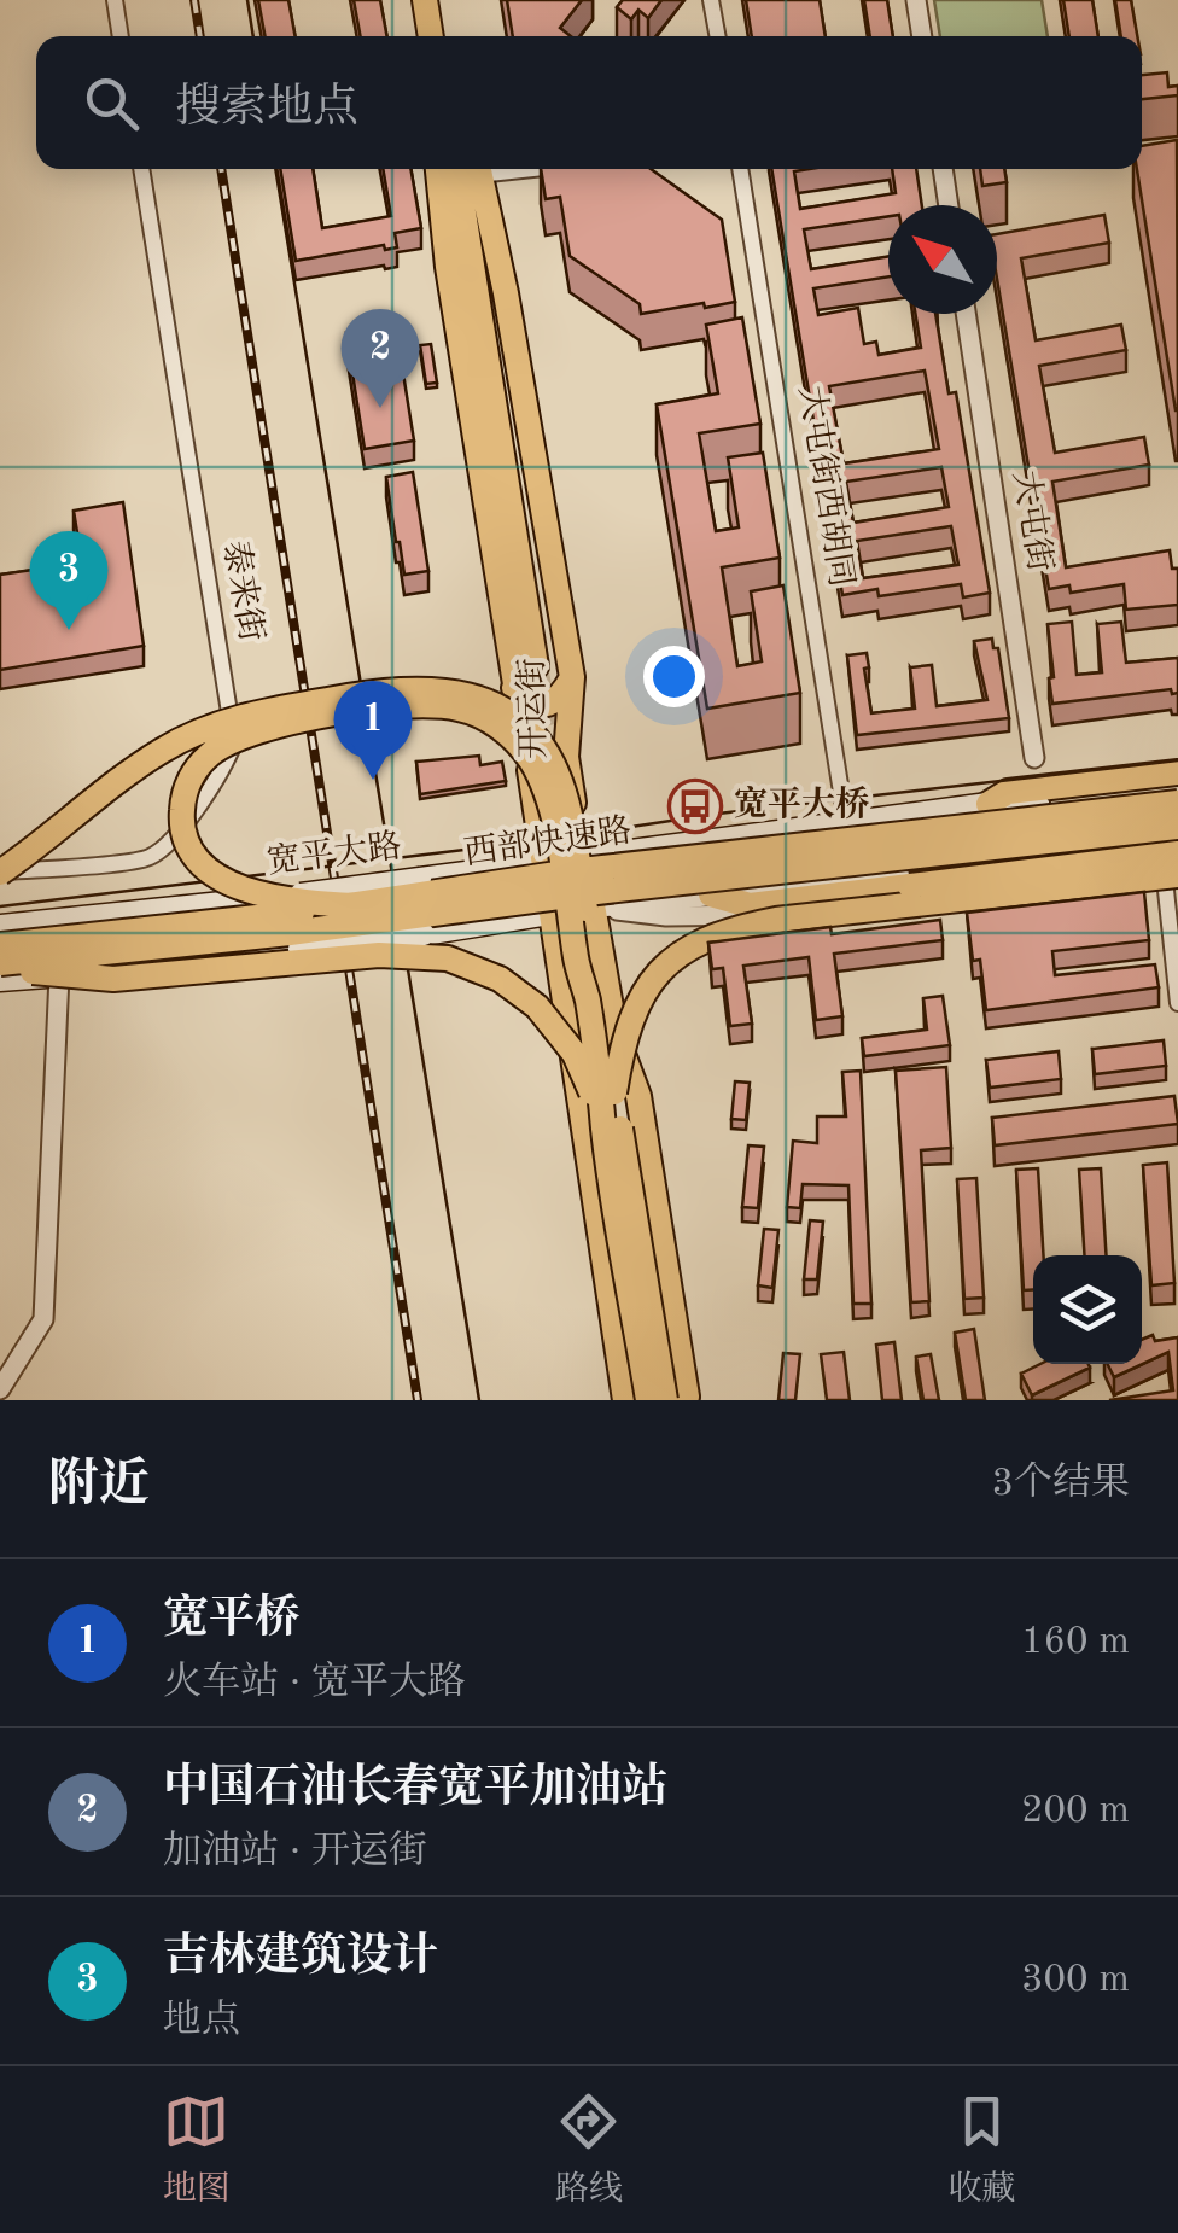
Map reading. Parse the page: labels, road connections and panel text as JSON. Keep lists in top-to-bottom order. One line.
{"streets":{"main road":["开运街","西部快速路","宽平大路"],"street":["大屯街西胡同","大屯街","泰来街"]},"crossings":[["大屯街西胡同","宽平大路"],["开运街","宽平大路"]],"places":{"bus stop":["宽平大桥"]},"north":"top left","page":{"search":"搜索地点","pins":["2","3","1"],"heading":["附近","3个结果"],"list":[{"mark":"1","name":"宽平桥","note":"火车站 · 宽平大路","value":"160 m"},{"mark":"2","name":"中国石油长春宽平加油站","note":"加油站 · 开运街","value":"200 m"},{"mark":"3","name":"吉林建筑设计","note":"地点","value":"300 m"}],"nav":["地图","路线","收藏"]}}
